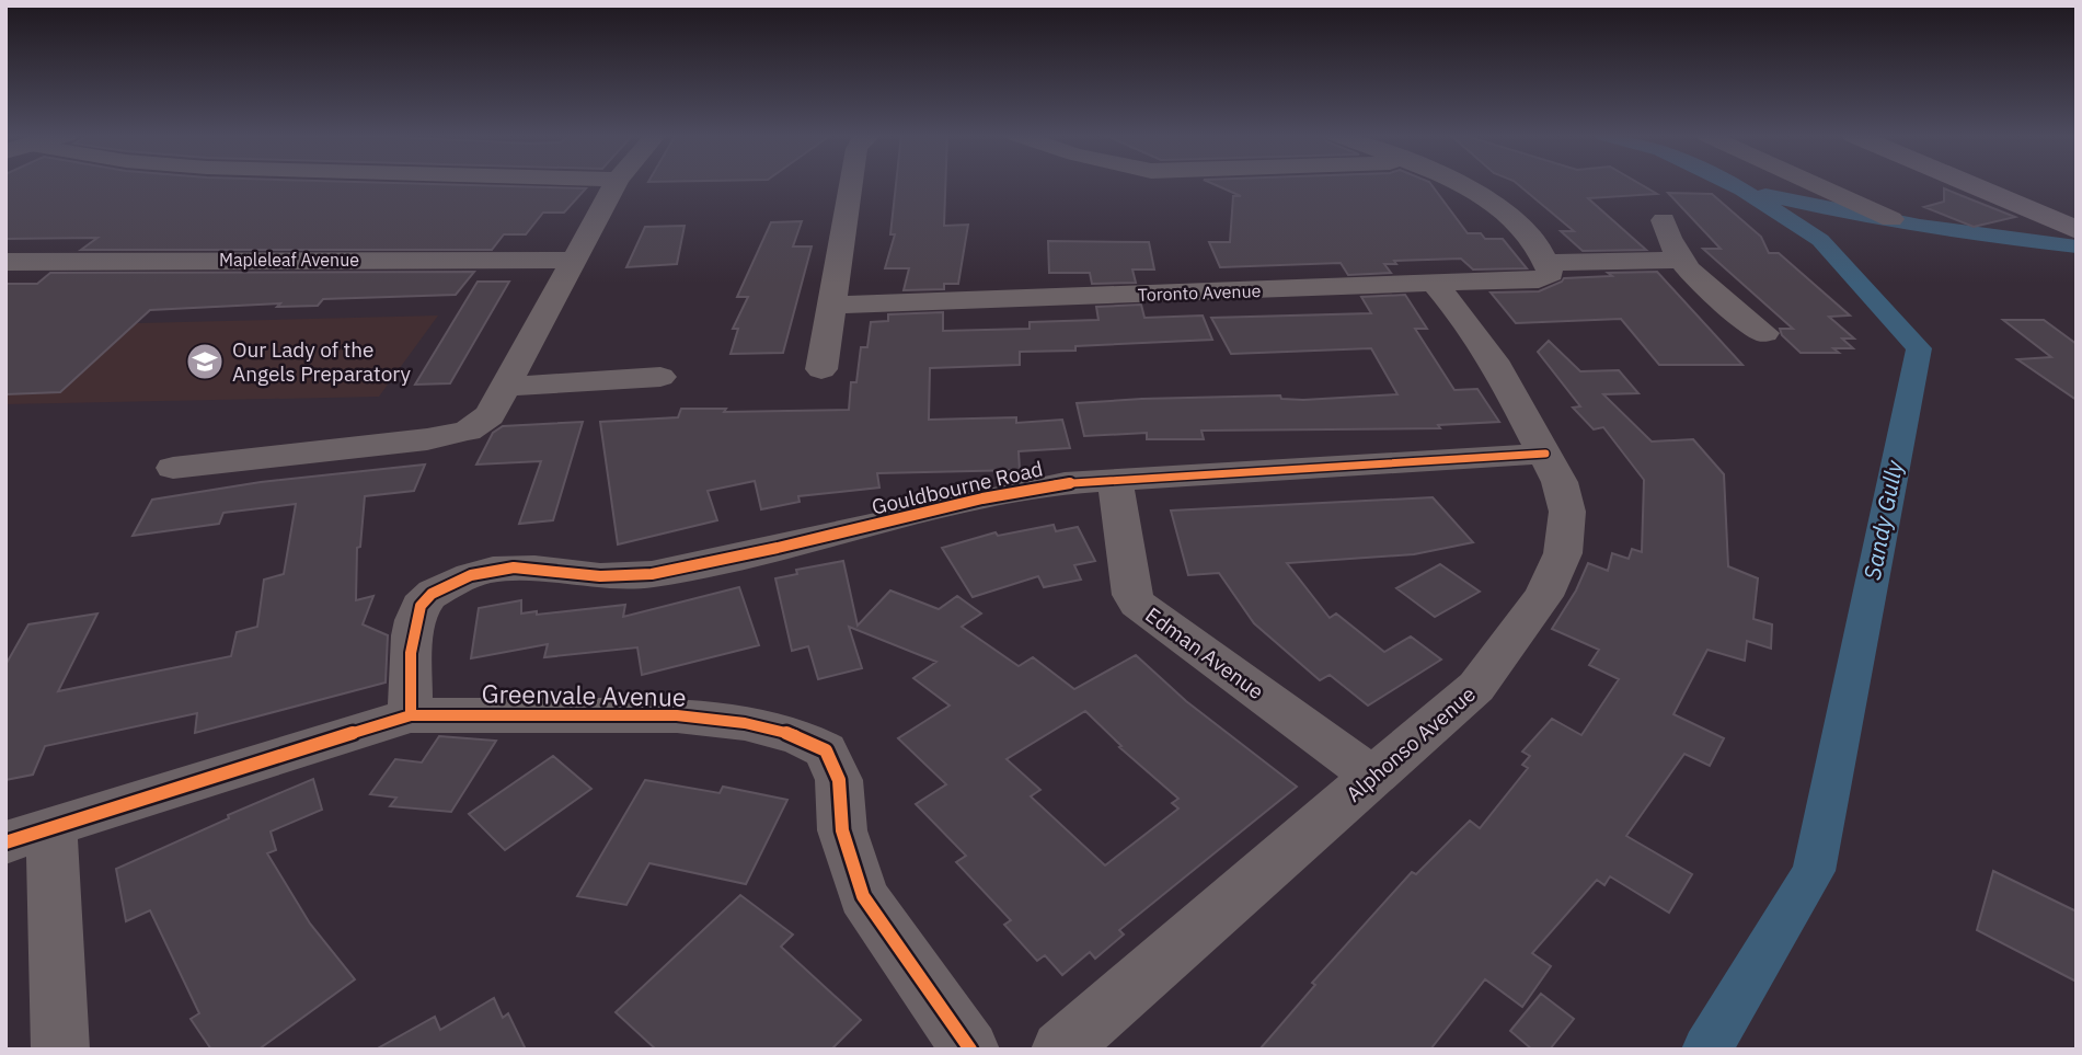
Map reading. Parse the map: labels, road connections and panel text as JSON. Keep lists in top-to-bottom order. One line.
{"streets":{"street":["Mapleleaf Avenue","Toronto Avenue","Gouldbourne Road","Edman Avenue","Greenvale Avenue","Alphonso Avenue"]},"crossings":[["Toronto Avenue","Alphonso Avenue"],["Gouldbourne Road","Edman Avenue"],["Gouldbourne Road","Greenvale Avenue"],["Gouldbourne Road","Alphonso Avenue"],["Edman Avenue","Alphonso Avenue"]],"water":["Sandy Gully"],"places":{"school or university":["Our Lady of the Angels Preparatory"]}}
